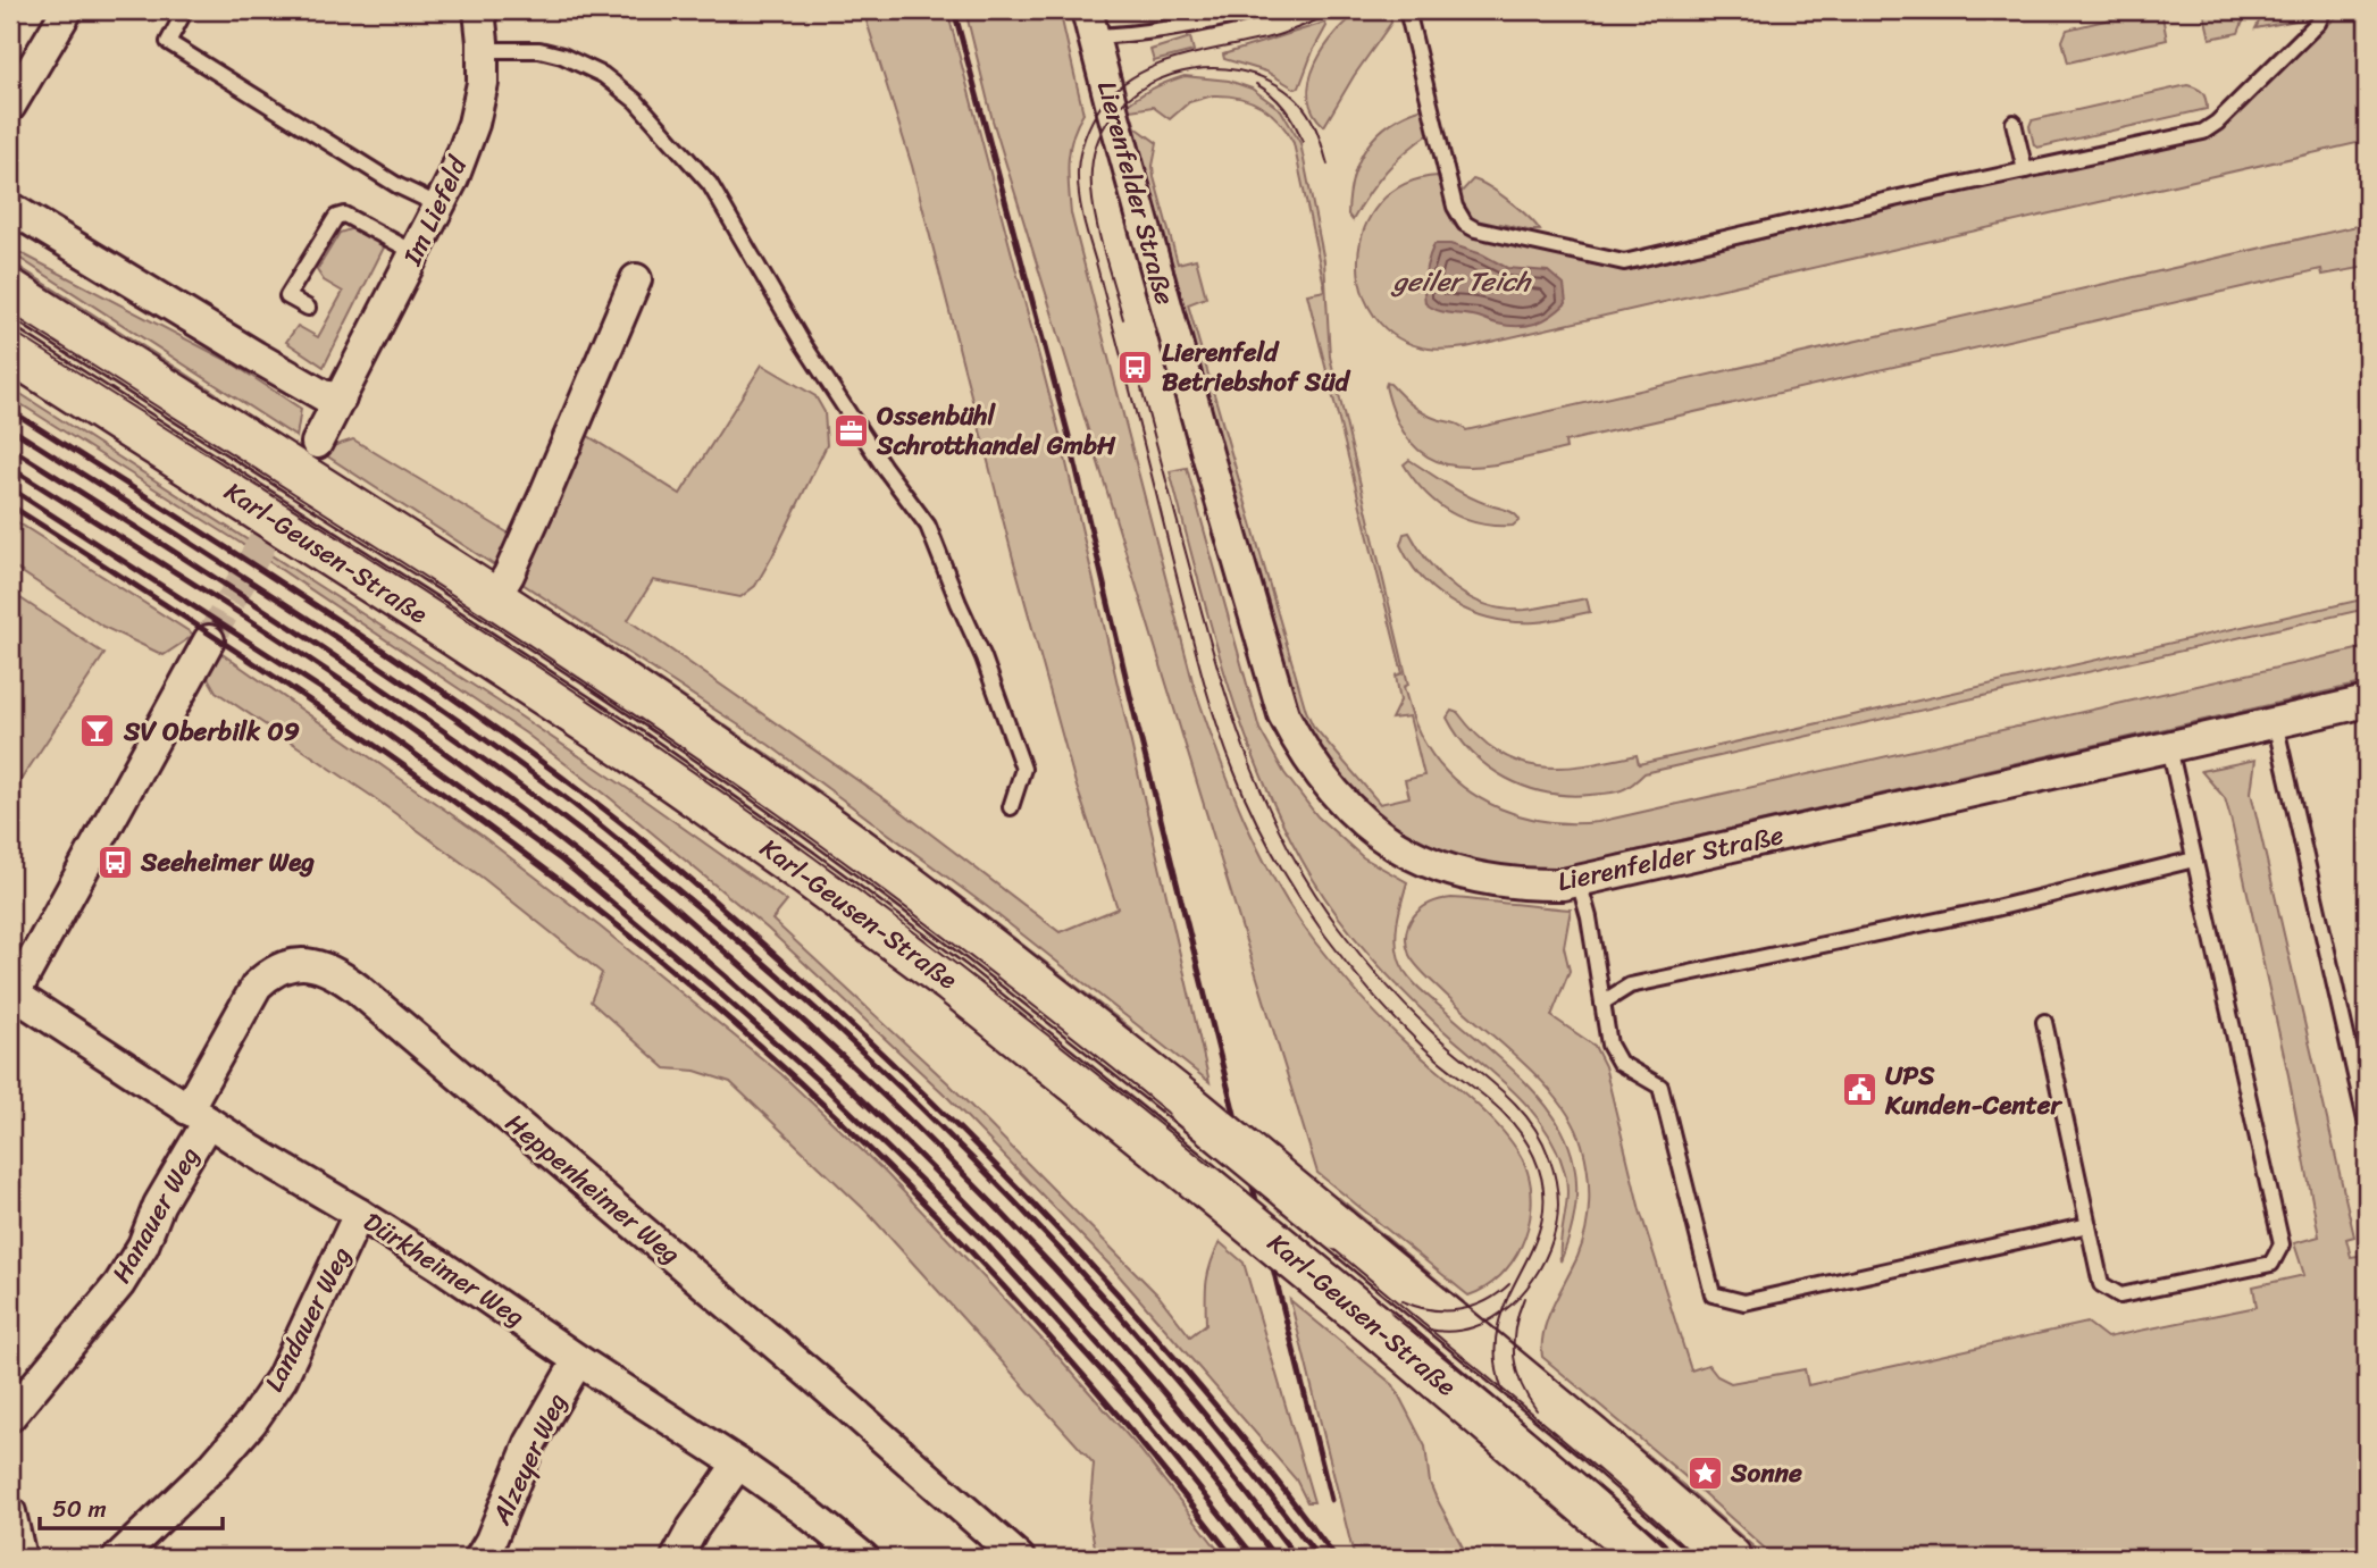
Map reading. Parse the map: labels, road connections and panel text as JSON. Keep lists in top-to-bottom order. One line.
{"streets":{"main road":["Karl-Geusen-Straße"],"street":["Lierenfelder Straße","Im Liefeld","Heppenheimer Weg","Hanauer Weg","Dürkheimer Weg","Landauer Weg","Alzeyer Weg"]},"crossings":[["Heppenheimer Weg","Hanauer Weg"],["Heppenheimer Weg","Dürkheimer Weg"],["Hanauer Weg","Dürkheimer Weg"],["Dürkheimer Weg","Landauer Weg"],["Dürkheimer Weg","Alzeyer Weg"]],"water":["geiler Teich"],"places":{"bus stop":["Lierenfeld Betriebshof Süd","Seeheimer Weg"],"office":["Ossenbühl Schrotthandel GmbH"],"bar":["SV Oberbilk 09"],"public building":["UPS Kunden-Center"],"place":["Sonne"]},"scale_bar":"50 m"}
